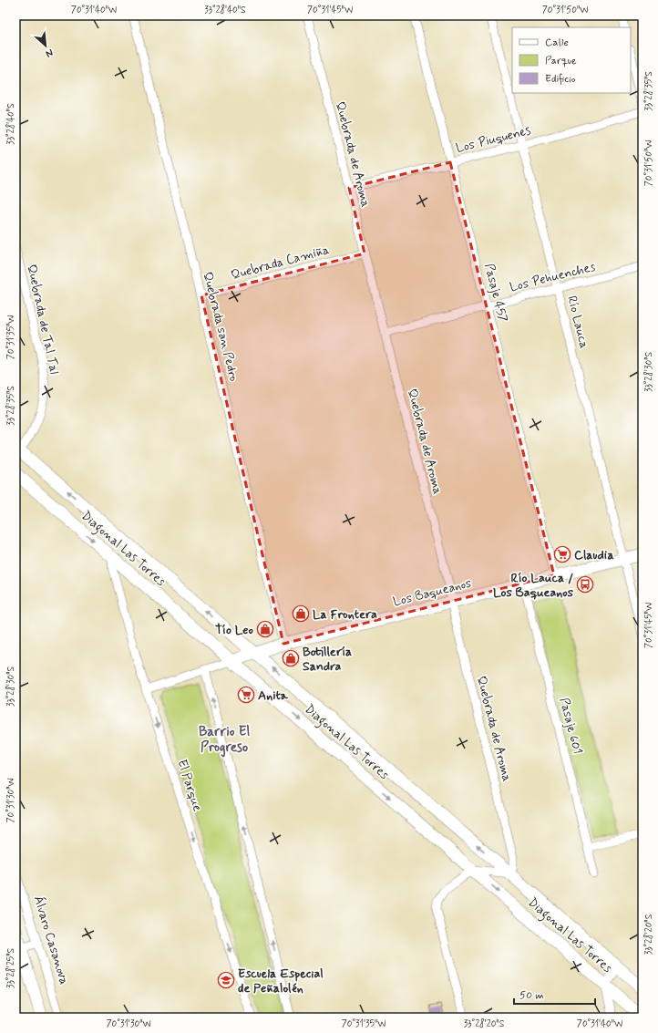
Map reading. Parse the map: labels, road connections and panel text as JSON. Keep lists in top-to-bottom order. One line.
{"streets":{"main road":["Diagonal Las Torres","Los Baqueanos"],"street":["Los Piuquenes","Quebrada de Aroma","Quebrada Camiña","Los Pehuenches","Pasaje 457","Quebrada de Tal Tal","Río Lauca","Quebrada san Pedro","Pasaje 601","El Parque","Álvaro Casanova"]},"crossings":[["Los Piuquenes","Quebrada de Aroma"],["Los Piuquenes","Pasaje 457"],["Los Piuquenes","Río Lauca"],["Quebrada de Aroma","Quebrada Camiña"],["Quebrada de Aroma","Los Pehuenches"],["Quebrada de Aroma","Diagonal Las Torres"],["Quebrada de Aroma","Los Baqueanos"],["Quebrada Camiña","Quebrada san Pedro"],["Los Pehuenches","Pasaje 457"],["Los Pehuenches","Río Lauca"],["Pasaje 457","Los Baqueanos"],["Quebrada de Tal Tal","Diagonal Las Torres"],["Río Lauca","Los Baqueanos"],["Quebrada san Pedro","Los Baqueanos"],["Diagonal Las Torres","Los Baqueanos"],["Diagonal Las Torres","El Parque"],["Los Baqueanos","Pasaje 601"],["Los Baqueanos","El Parque"]],"districts":["Barrio El Progreso"],"places":{"supermarket":["Claudia","Anita"],"bus stop":["Río Lauca / Los Baqueanos"],"shop":["La Frontera","Tío Leo","Botillería Sandra"],"school or university":["Escuela Especial de Peñalolén"]},"legend":["Calle","Parque","Edificio"],"scale_bar":"50 m","north":"bottom right","coordinates":["70°31'40\"W","33°28'40\"S","70°31'45\"W","70°31'50\"W","33°28'35\"S","70°31'35\"W","33°28'30\"S","70°31'30\"W","33°28'20\"S","33°28'25\"S"]}
